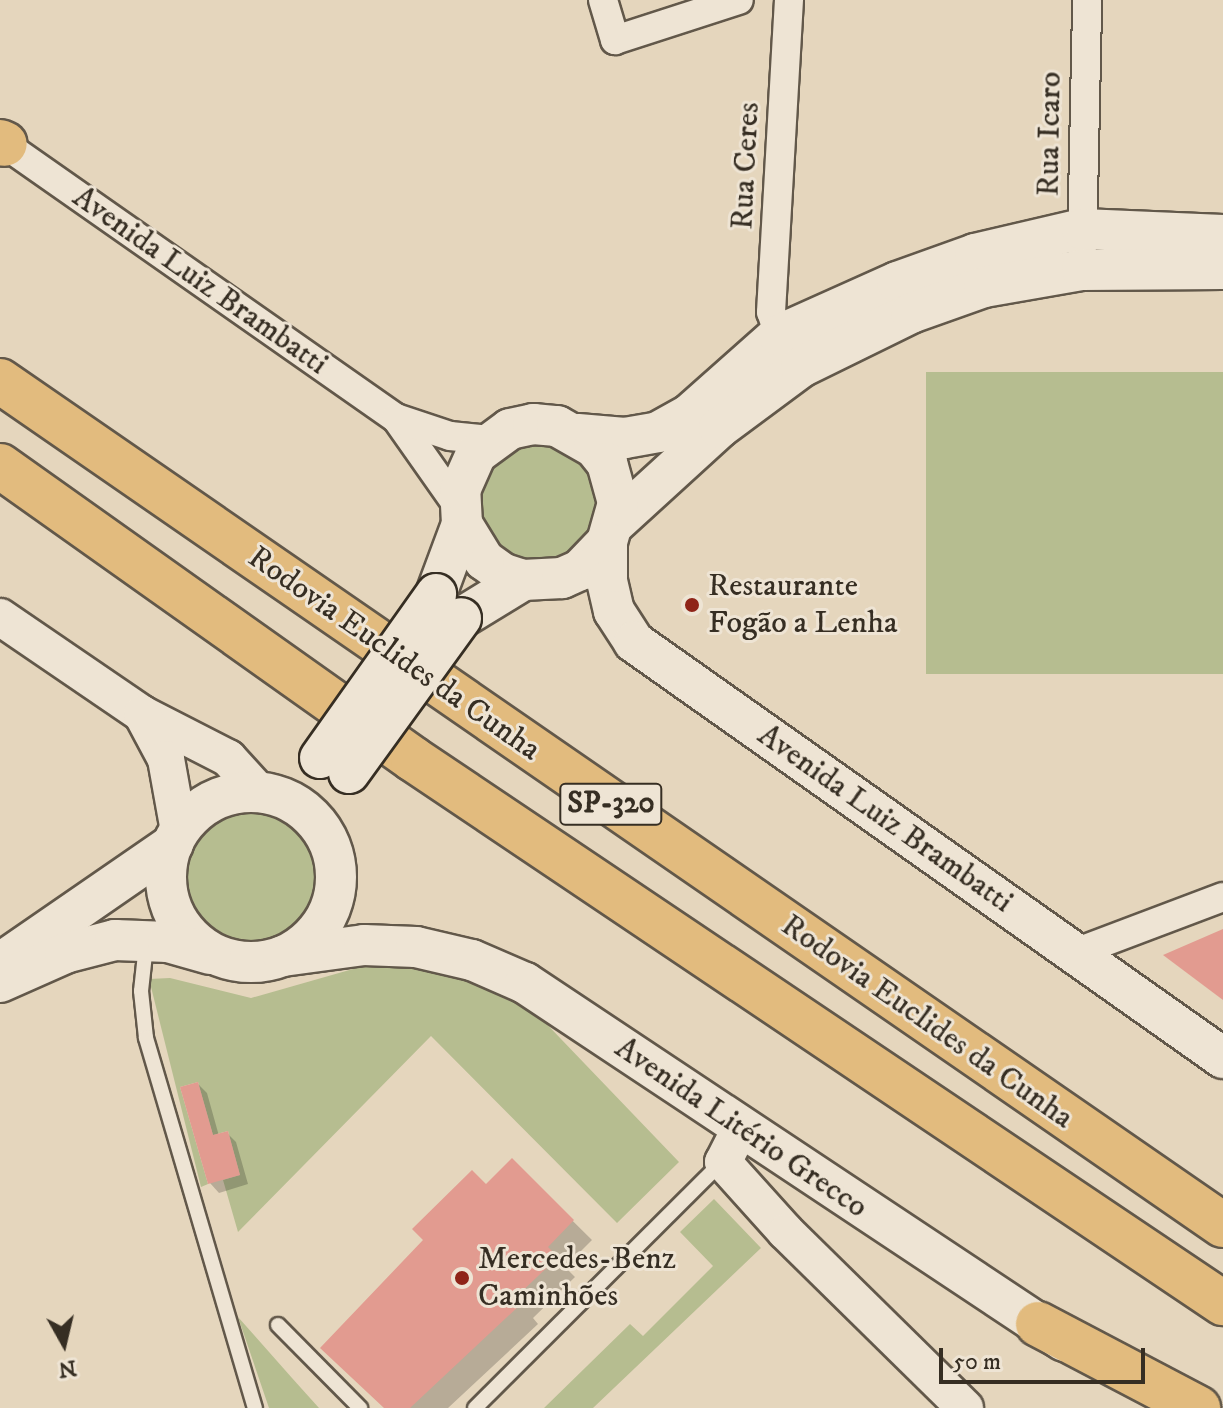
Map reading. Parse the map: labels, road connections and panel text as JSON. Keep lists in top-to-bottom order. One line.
{"streets":{"highway":["Rodovia Euclides da Cunha","SP-320"],"main road":["Avenida Luiz Brambatti","Avenida Litério Grecco"],"street":["Rua Icaro","Rua Ceres"]},"places":["Restaurante Fogão a Lenha","Mercedes-Benz Caminhões"],"scale_bar":"50 m","north":"bottom"}
